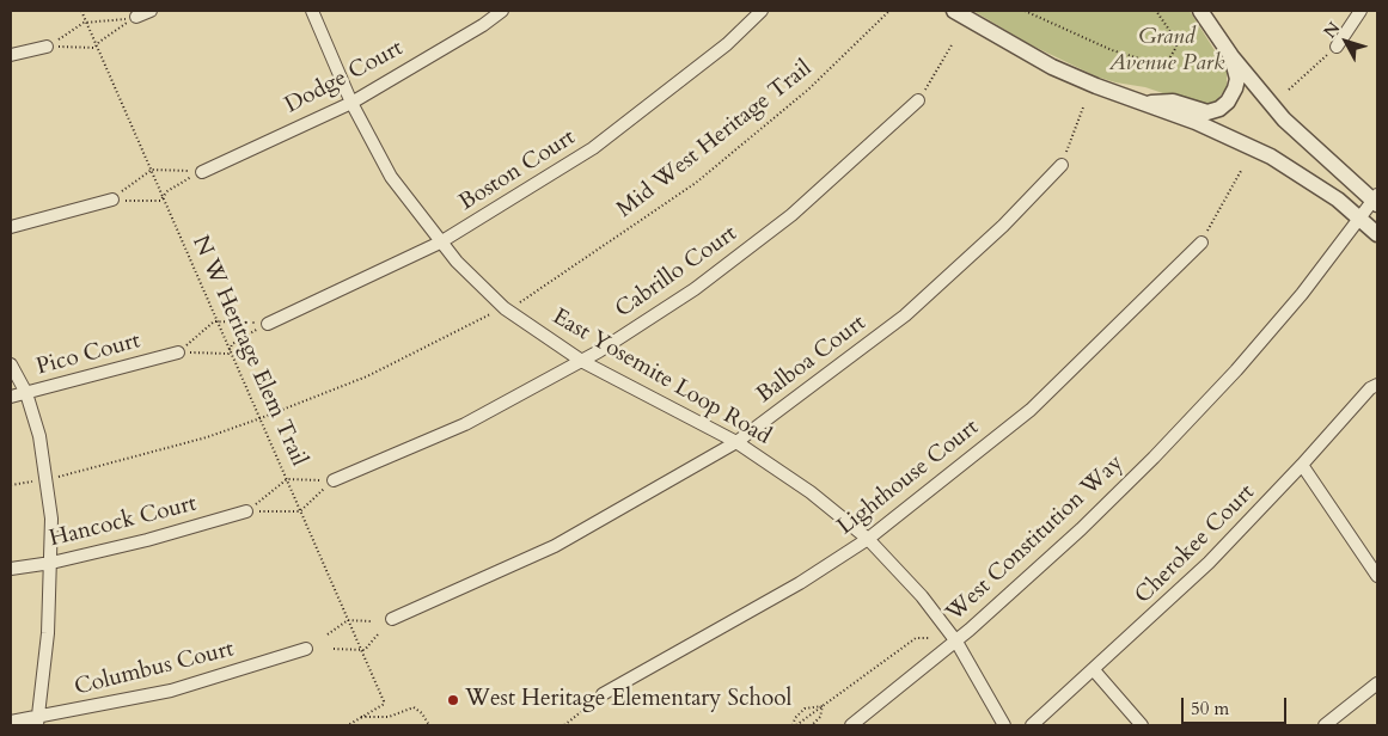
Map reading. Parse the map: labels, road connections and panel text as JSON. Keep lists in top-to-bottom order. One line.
{"streets":{"street":["Dodge Court","Boston Court","Cabrillo Court","Pico Court","Balboa Court","East Yosemite Loop Road","Lighthouse Court","Hancock Court","West Constitution Way","Cherokee Court","Columbus Court"],"path":["Mid West Heritage Trail","N W Heritage Elem Trail"]},"crossings":[["Dodge Court","East Yosemite Loop Road"],["Boston Court","East Yosemite Loop Road"],["Cabrillo Court","East Yosemite Loop Road"],["Balboa Court","East Yosemite Loop Road"],["East Yosemite Loop Road","Lighthouse Court"],["East Yosemite Loop Road","West Constitution Way"]],"parks":["Grand Avenue Park"],"places":["West Heritage Elementary School"],"scale_bar":"50 m","north":"top left"}
